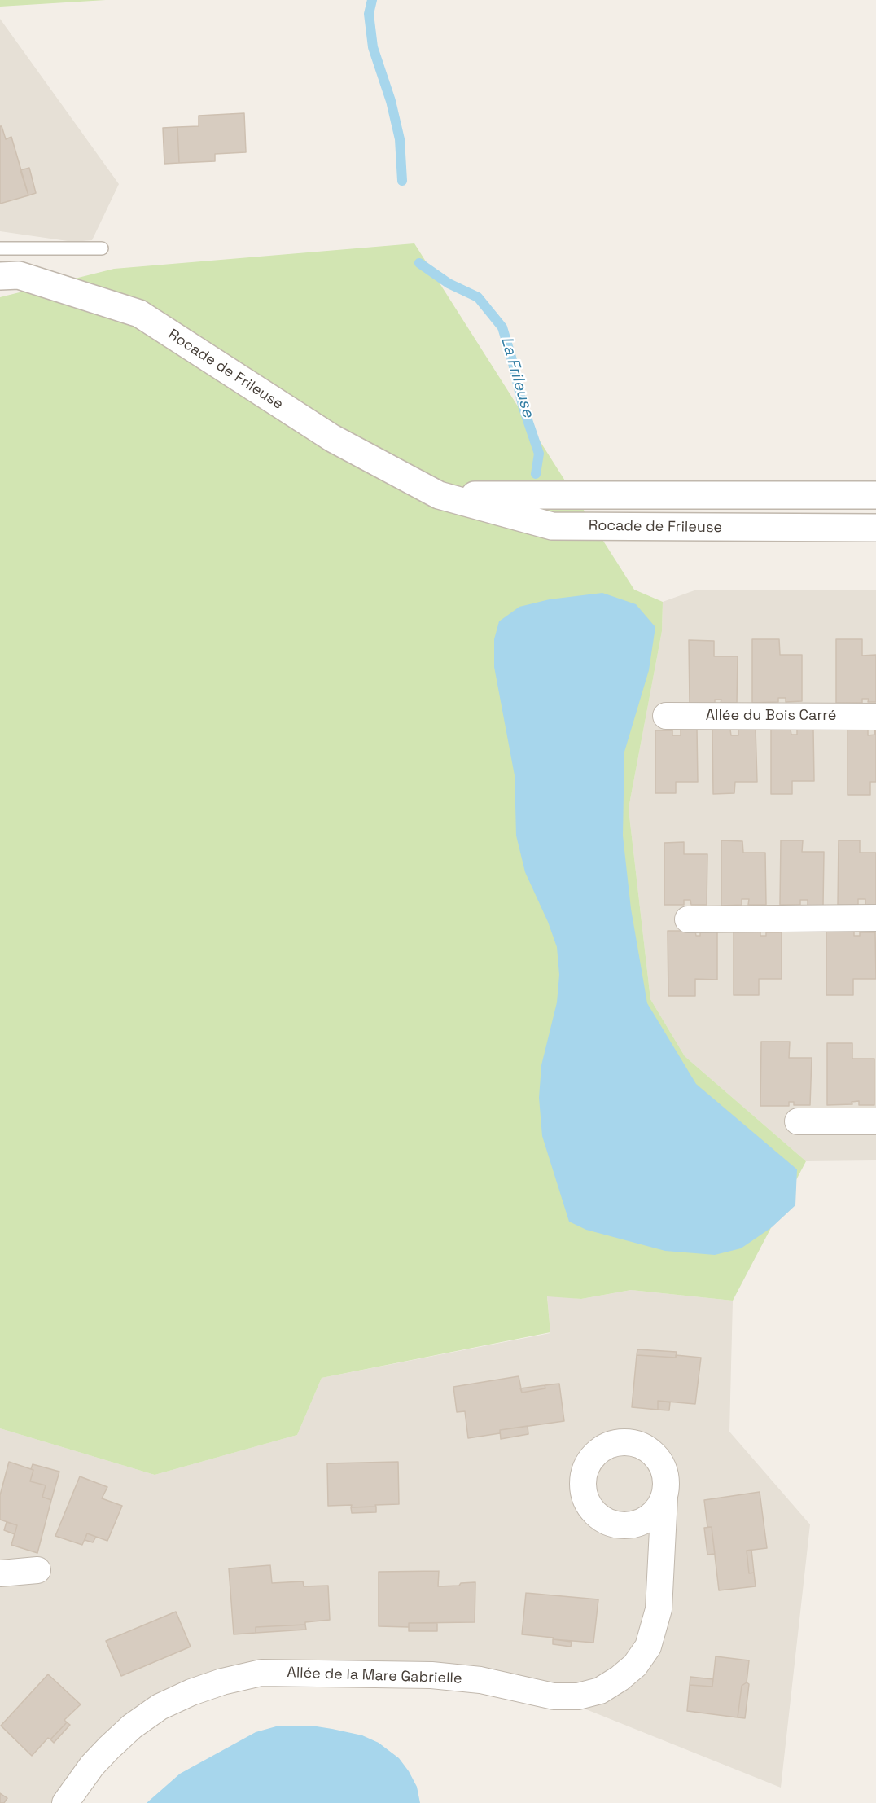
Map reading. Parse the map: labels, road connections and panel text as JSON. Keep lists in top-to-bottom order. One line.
{"streets":{"street":["Rocade de Frileuse","Allée du Bois Carré","Allée de la Mare Gabrielle"]},"water":["La Frileuse"]}
